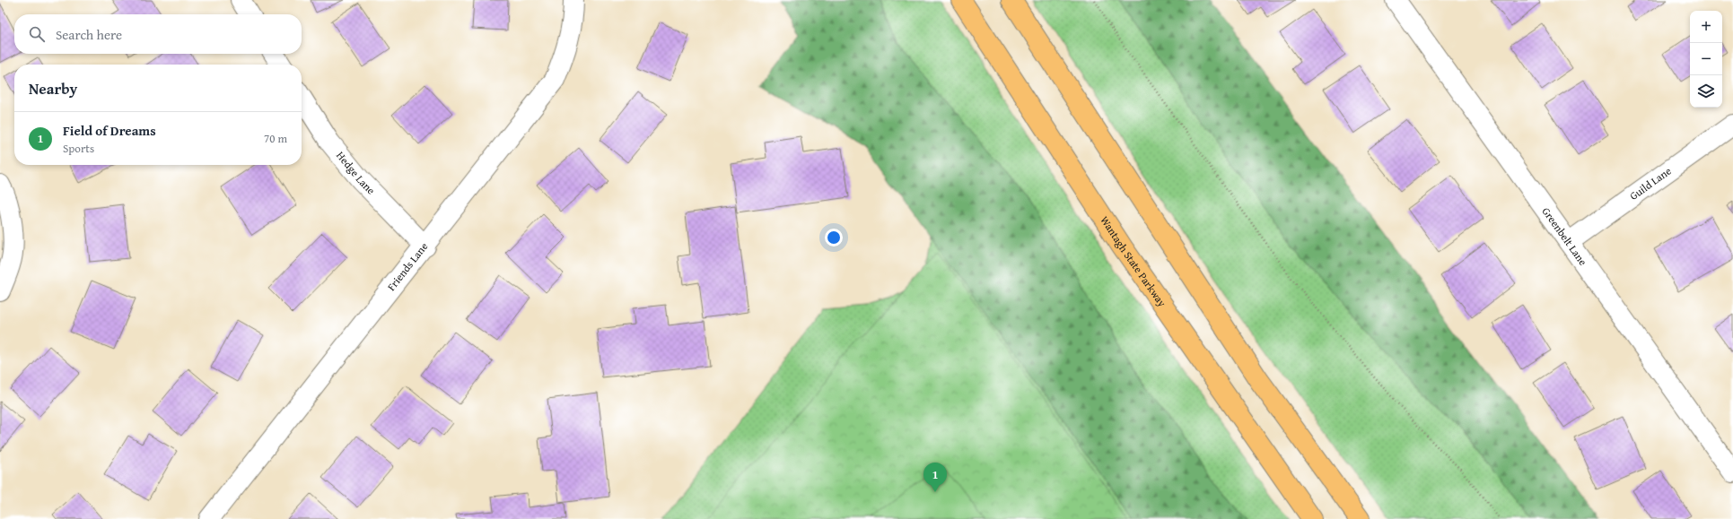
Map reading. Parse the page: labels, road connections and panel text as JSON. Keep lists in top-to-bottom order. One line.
{"streets":{"highway":["Wantagh State Parkway"],"street":["Hedge Lane","Guild Lane","Greenbelt Lane","Friends Lane"]},"crossings":[["Hedge Lane","Friends Lane"],["Guild Lane","Greenbelt Lane"]],"page":{"map_buttons":["+","−"],"search":"Search here","heading":"Nearby","list":[{"mark":"1","name":"Field of Dreams","note":"Sports","value":"70 m"}],"pins":"1"}}
